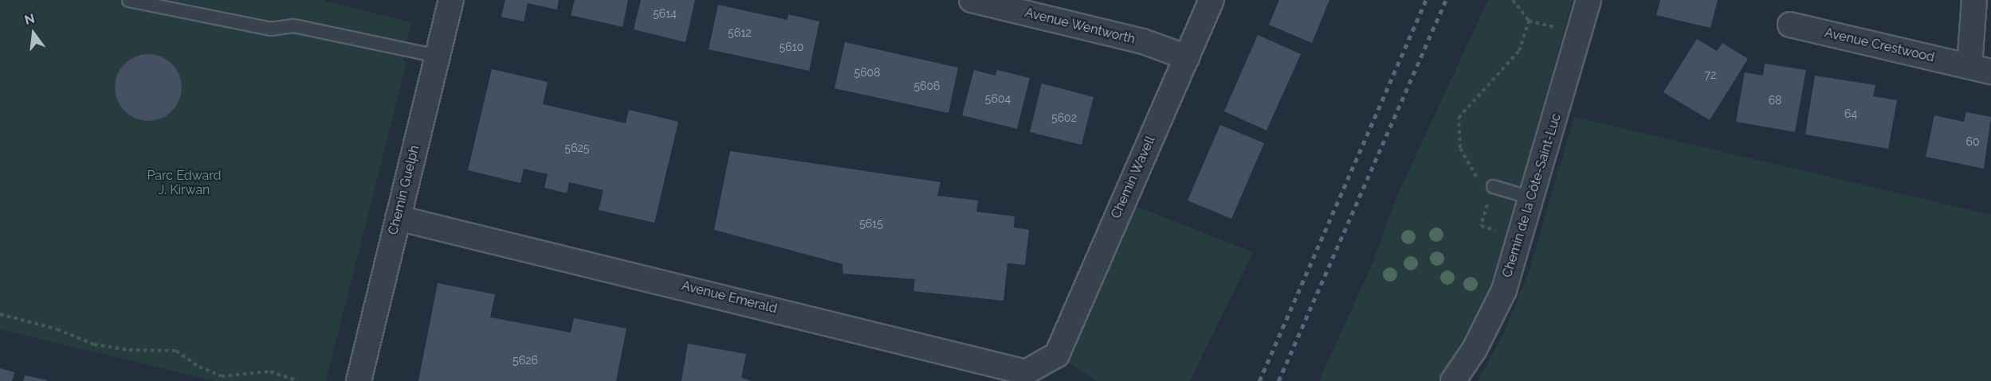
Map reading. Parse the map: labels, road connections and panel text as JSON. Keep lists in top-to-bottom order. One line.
{"streets":{"street":["Avenue Wentworth","Avenue Crestwood","Chemin Wavell","Chemin Guelph","Chemin de la Côte-Saint-Luc","Avenue Emerald"]},"crossings":[["Avenue Wentworth","Chemin Wavell"],["Chemin Wavell","Avenue Emerald"],["Chemin Guelph","Avenue Emerald"]],"parks":["Parc Edward J. Kirwan"],"house_numbers":["5614","5612","5610","5608","72","5606","5604","68","64","5602","60","5625","5615","5626"],"north":"top"}
